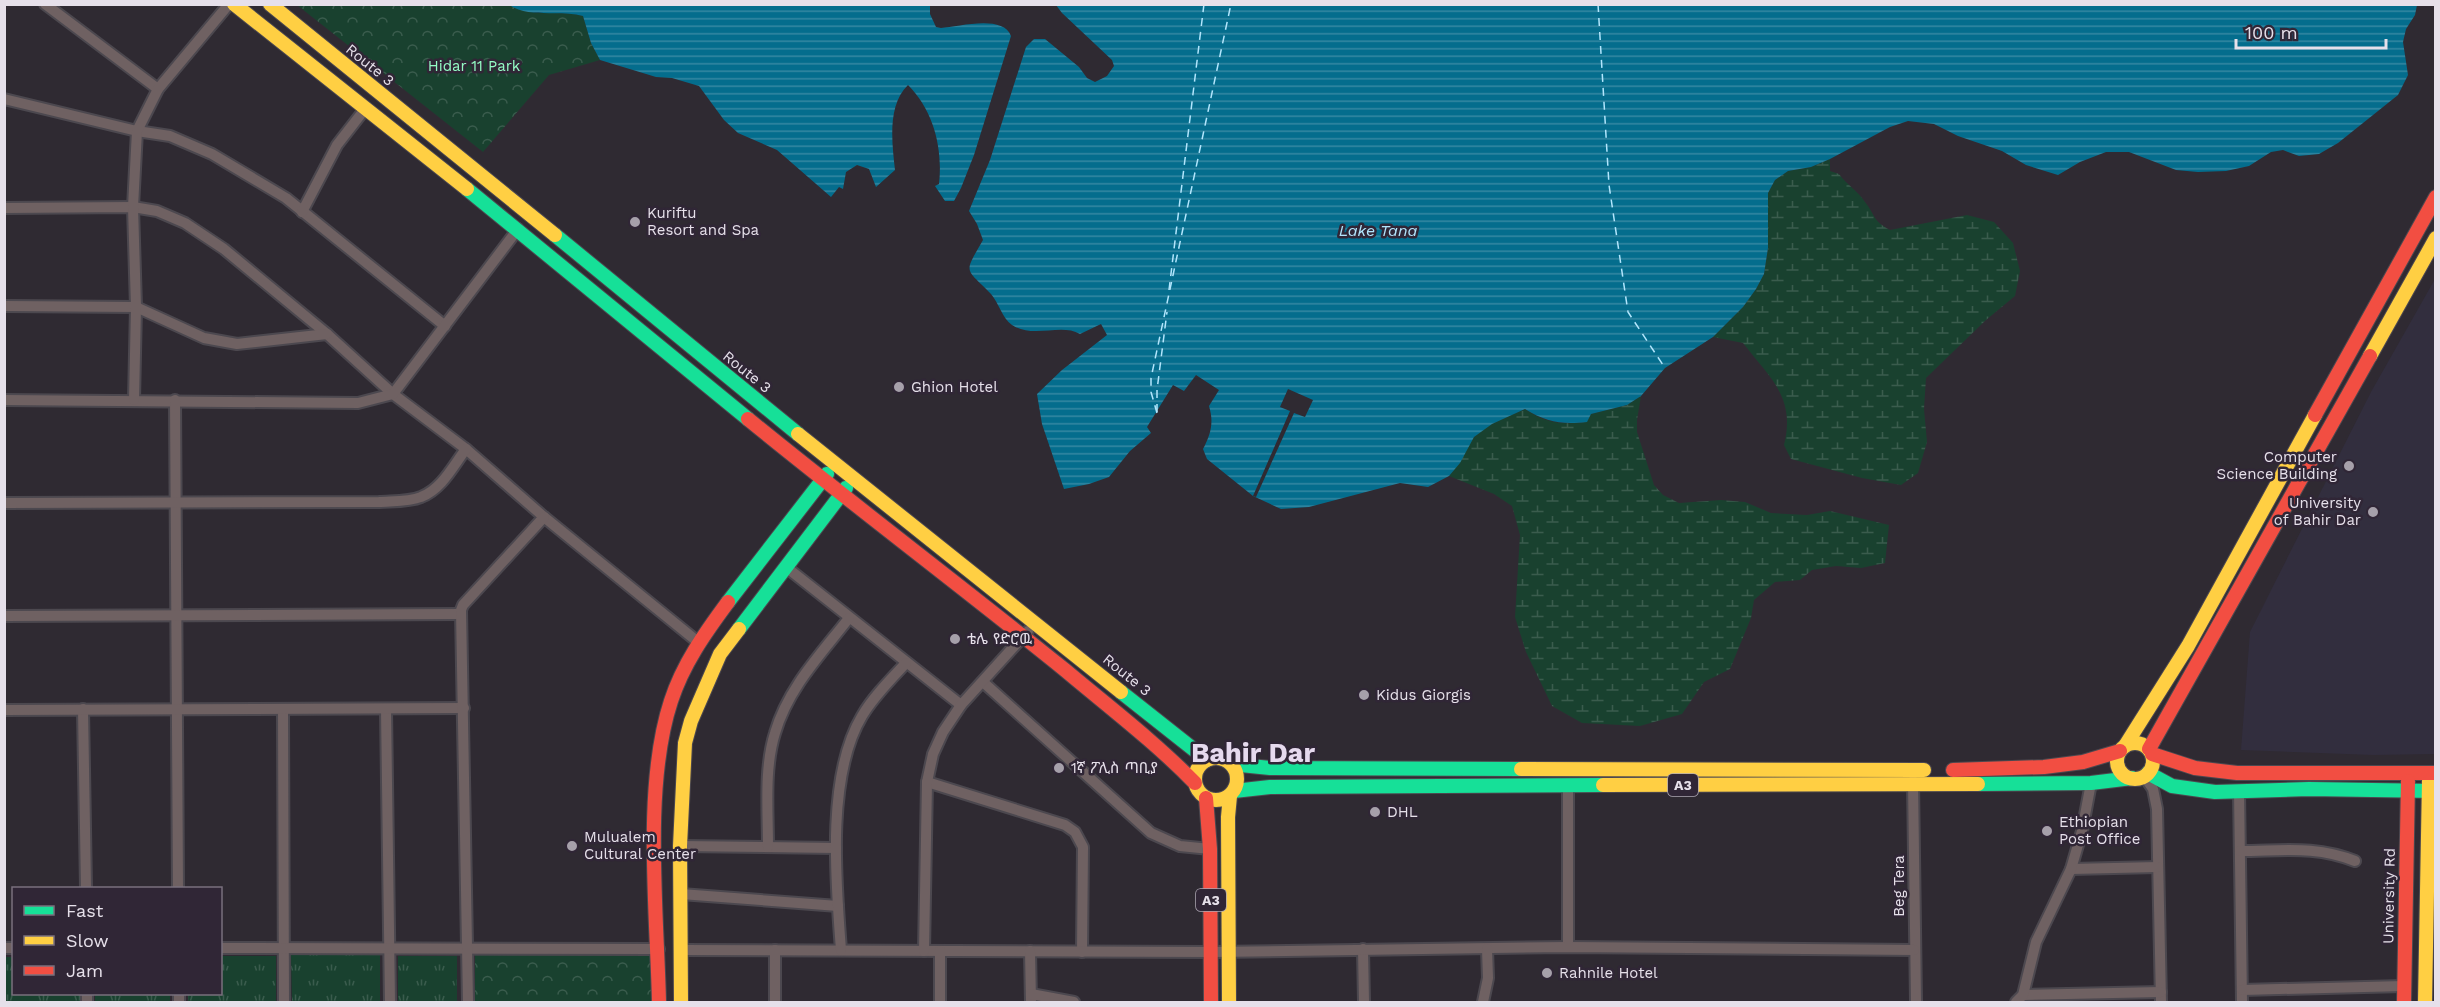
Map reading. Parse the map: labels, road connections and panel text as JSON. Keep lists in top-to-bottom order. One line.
{"streets":{"main road":["Route 3","A3","University Rd"],"street":["Beg Tera"]},"crossings":[["Route 3","A3"],["A3","Beg Tera"]],"districts":["Bahir Dar"],"water":["Lake Tana"],"parks":["Hidar 11 Park"],"places":["Kuriftu Resort and Spa","Ghion Hotel","Computer Science Building","University of Bahir Dar","ቴሌ የድሮዉ","Kidus Giorgis","1ኛ ፖሊስ ጣቢያ","DHL","Ethiopian Post Office","Mulualem Cultural Center","Rahnile Hotel"],"legend":["Fast","Slow","Jam"],"scale_bar":"100 m"}
